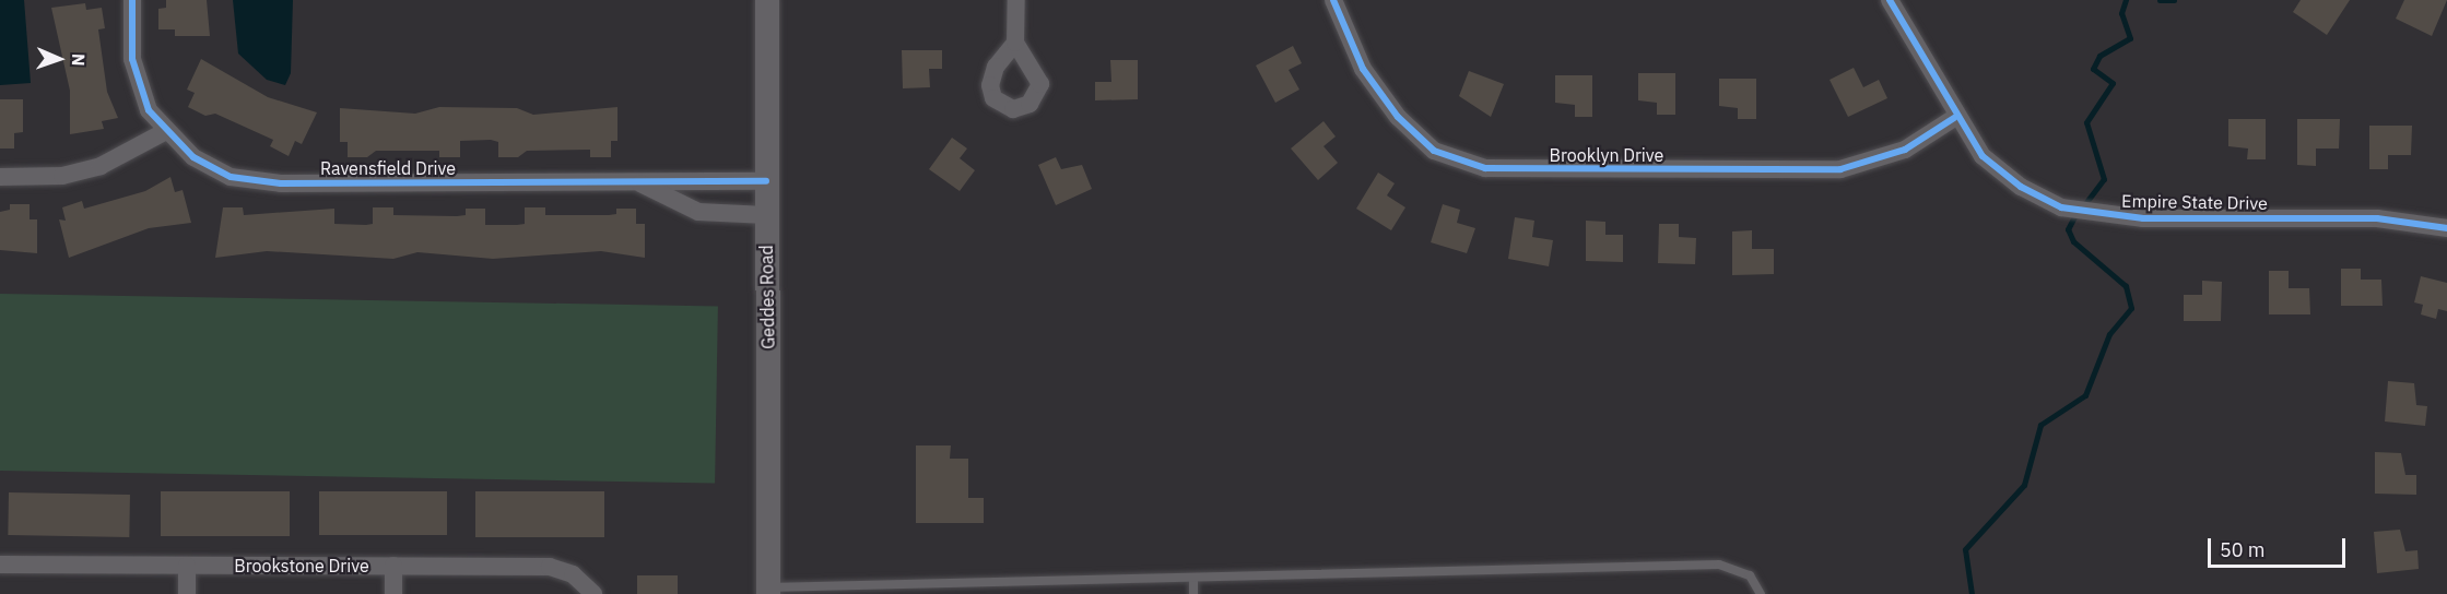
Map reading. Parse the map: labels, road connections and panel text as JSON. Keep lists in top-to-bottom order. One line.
{"streets":{"main road":["Geddes Road"],"street":["Brooklyn Drive","Ravensfield Drive","Empire State Drive","Brookstone Drive"]},"crossings":[["Brooklyn Drive","Empire State Drive"],["Ravensfield Drive","Geddes Road"]],"scale_bar":"50 m","north":"right"}
